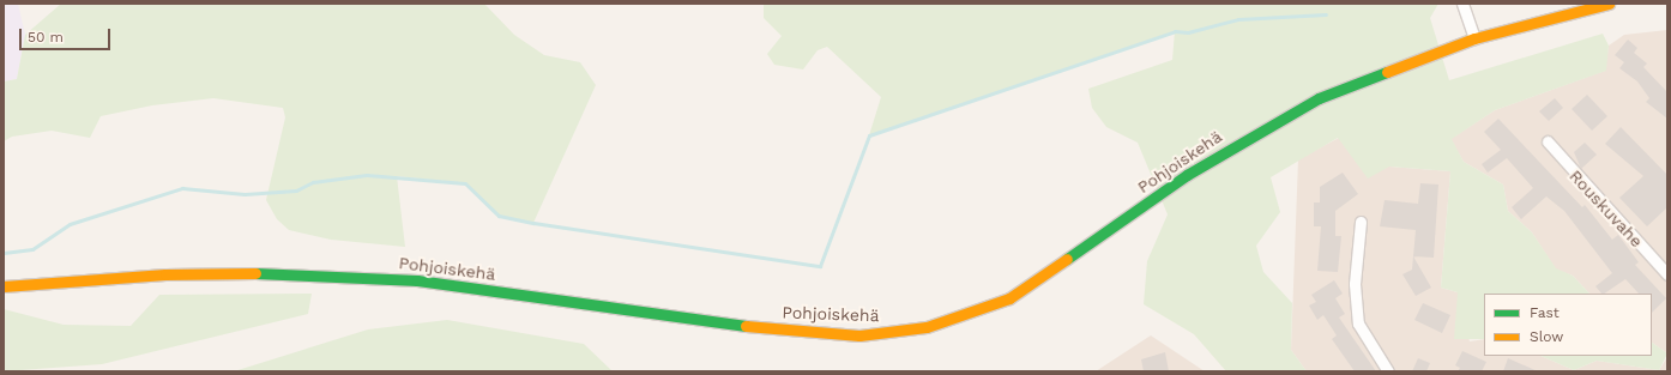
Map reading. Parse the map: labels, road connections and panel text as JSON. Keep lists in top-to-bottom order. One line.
{"streets":{"main road":["Pohjoiskehä"],"street":["Rouskuvahe"]},"legend":["Fast","Slow"],"scale_bar":"50 m"}
